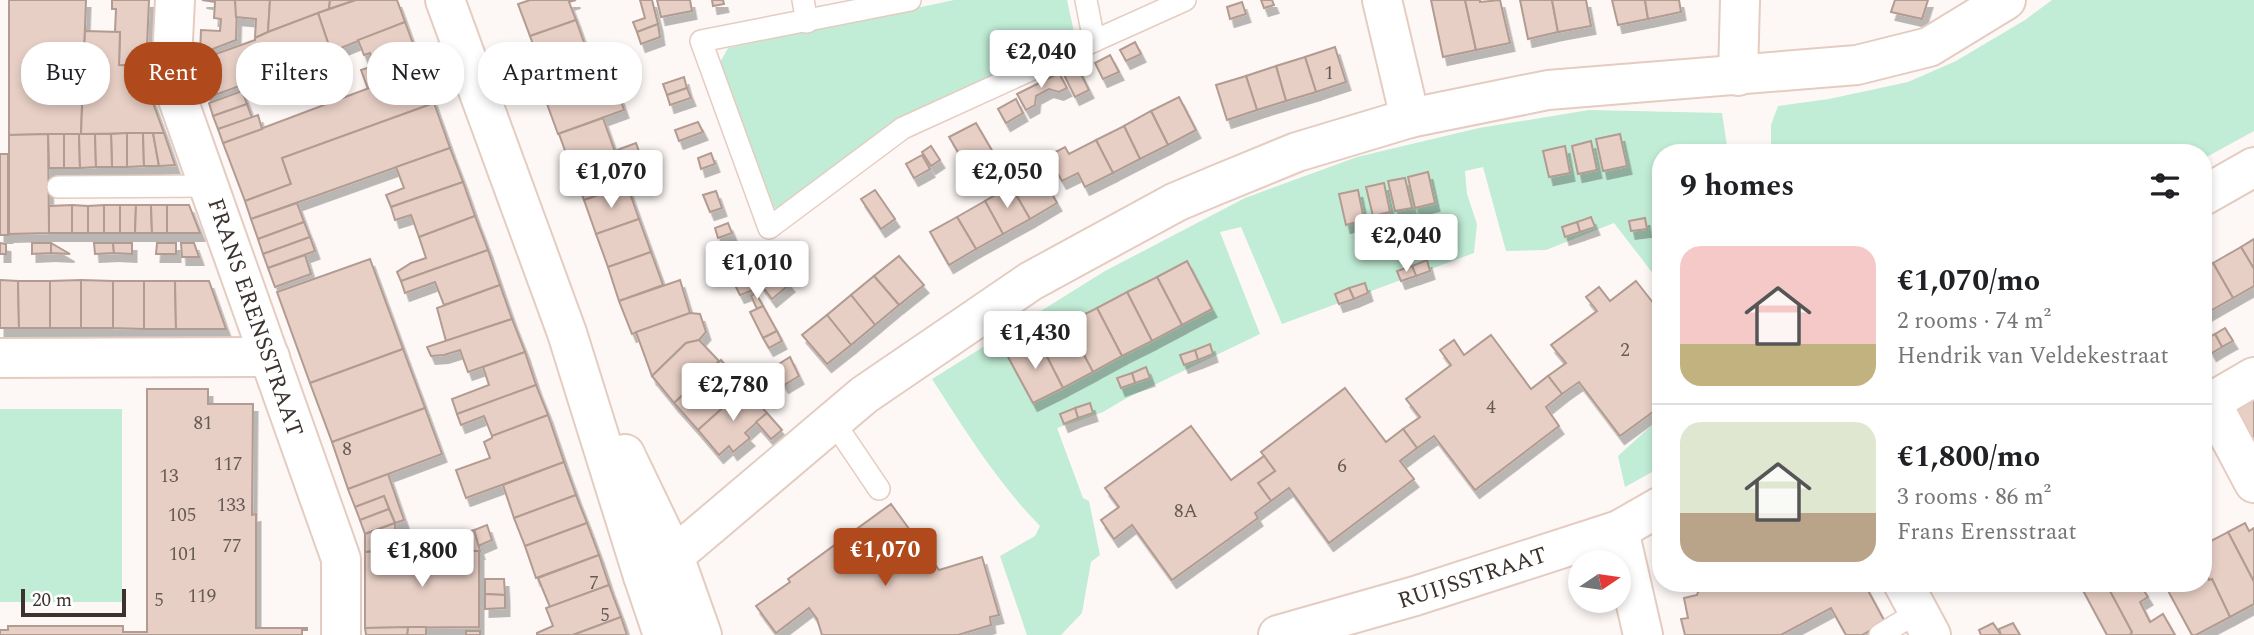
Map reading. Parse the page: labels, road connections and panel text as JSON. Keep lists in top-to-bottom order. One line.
{"streets":{"street":["FRANS ERENSSTRAAT","RUIJSSTRAAT"]},"house_numbers":["1","2","4","81","8","117","6","13","133","8A","105","77","101","7","119","5","5"],"scale_bar":"20 m","north":"right","page":{"price":["€2,040","€1,070","€2,050","€2,040","€1,010","€1,430","€2,780","€1,070","€1,800"],"chip":["Buy","Rent","Filters","New","Apartment"],"heading":"9 homes","list":[{"name":"€1,070/mo","note":"2 rooms · 74 m² · Hendrik van Veldekestraat"},{"name":"€1,800/mo","note":"3 rooms · 86 m² · Frans Erensstraat"}],"scale":"20 m"}}
